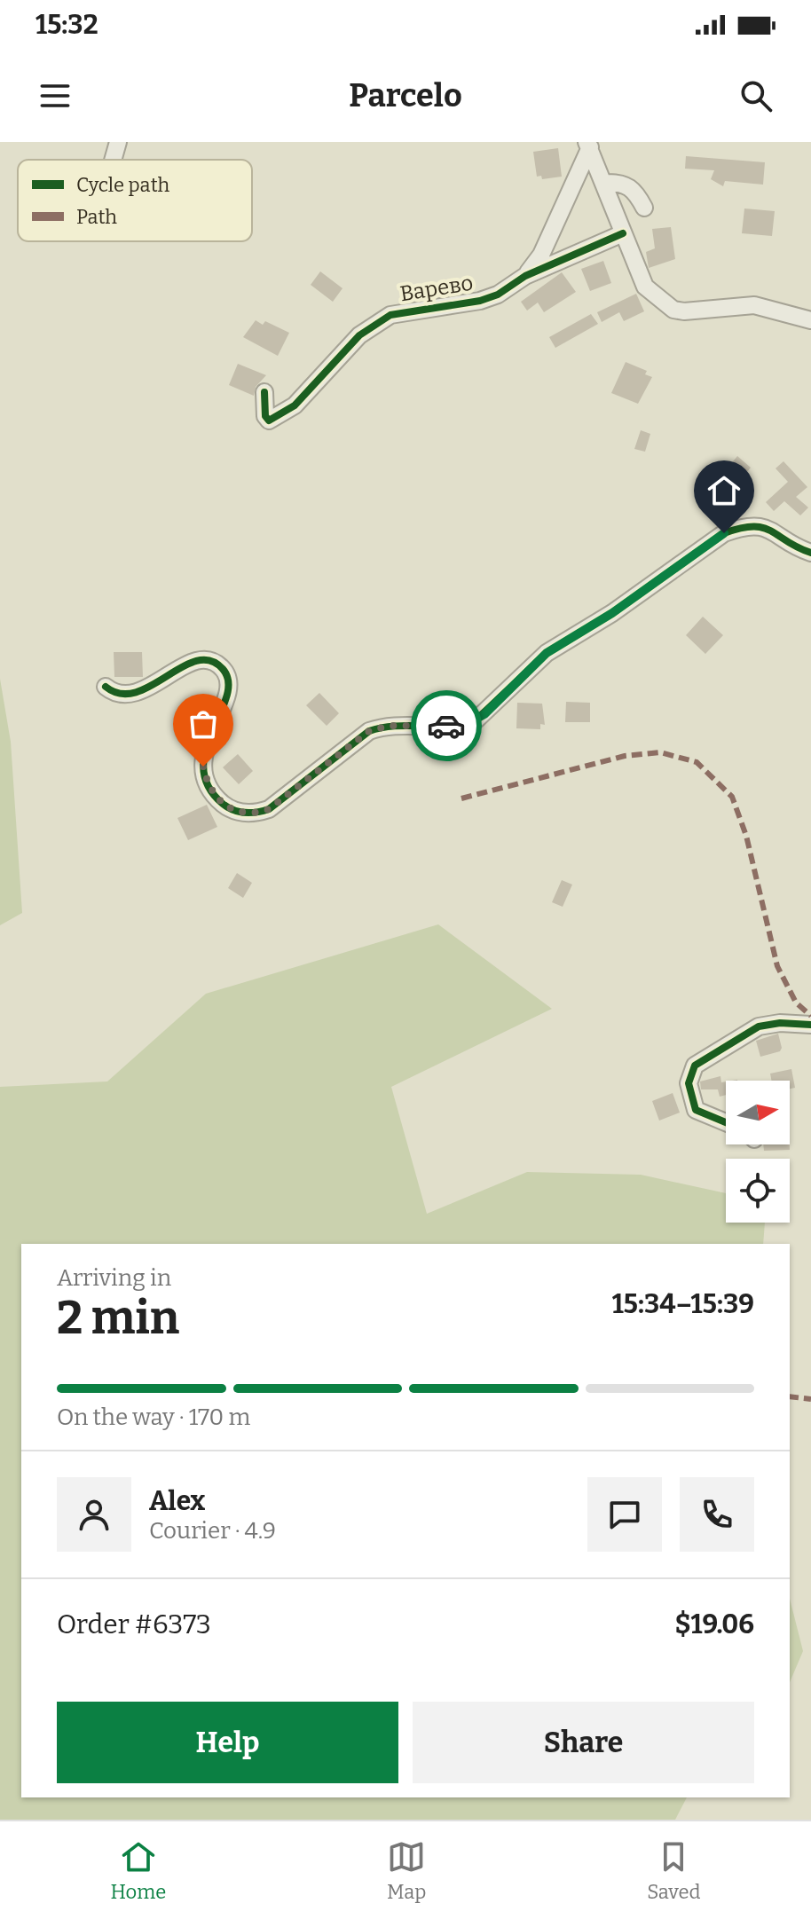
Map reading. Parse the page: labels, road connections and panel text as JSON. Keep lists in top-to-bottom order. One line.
{"streets":{"street":["Варево"]},"legend":["Cycle path","Path"],"north":"right","page":{"status":"15:32","header":"Parcelo","heading":["2 min","Arriving in","15:34–15:39"],"panel":["Alex","Courier · 4.9","Order #6373","$19.06"],"bar":"On the way · 170 m","buttons":["Help","Share"],"tabs":["Home","Map","Saved"]}}
